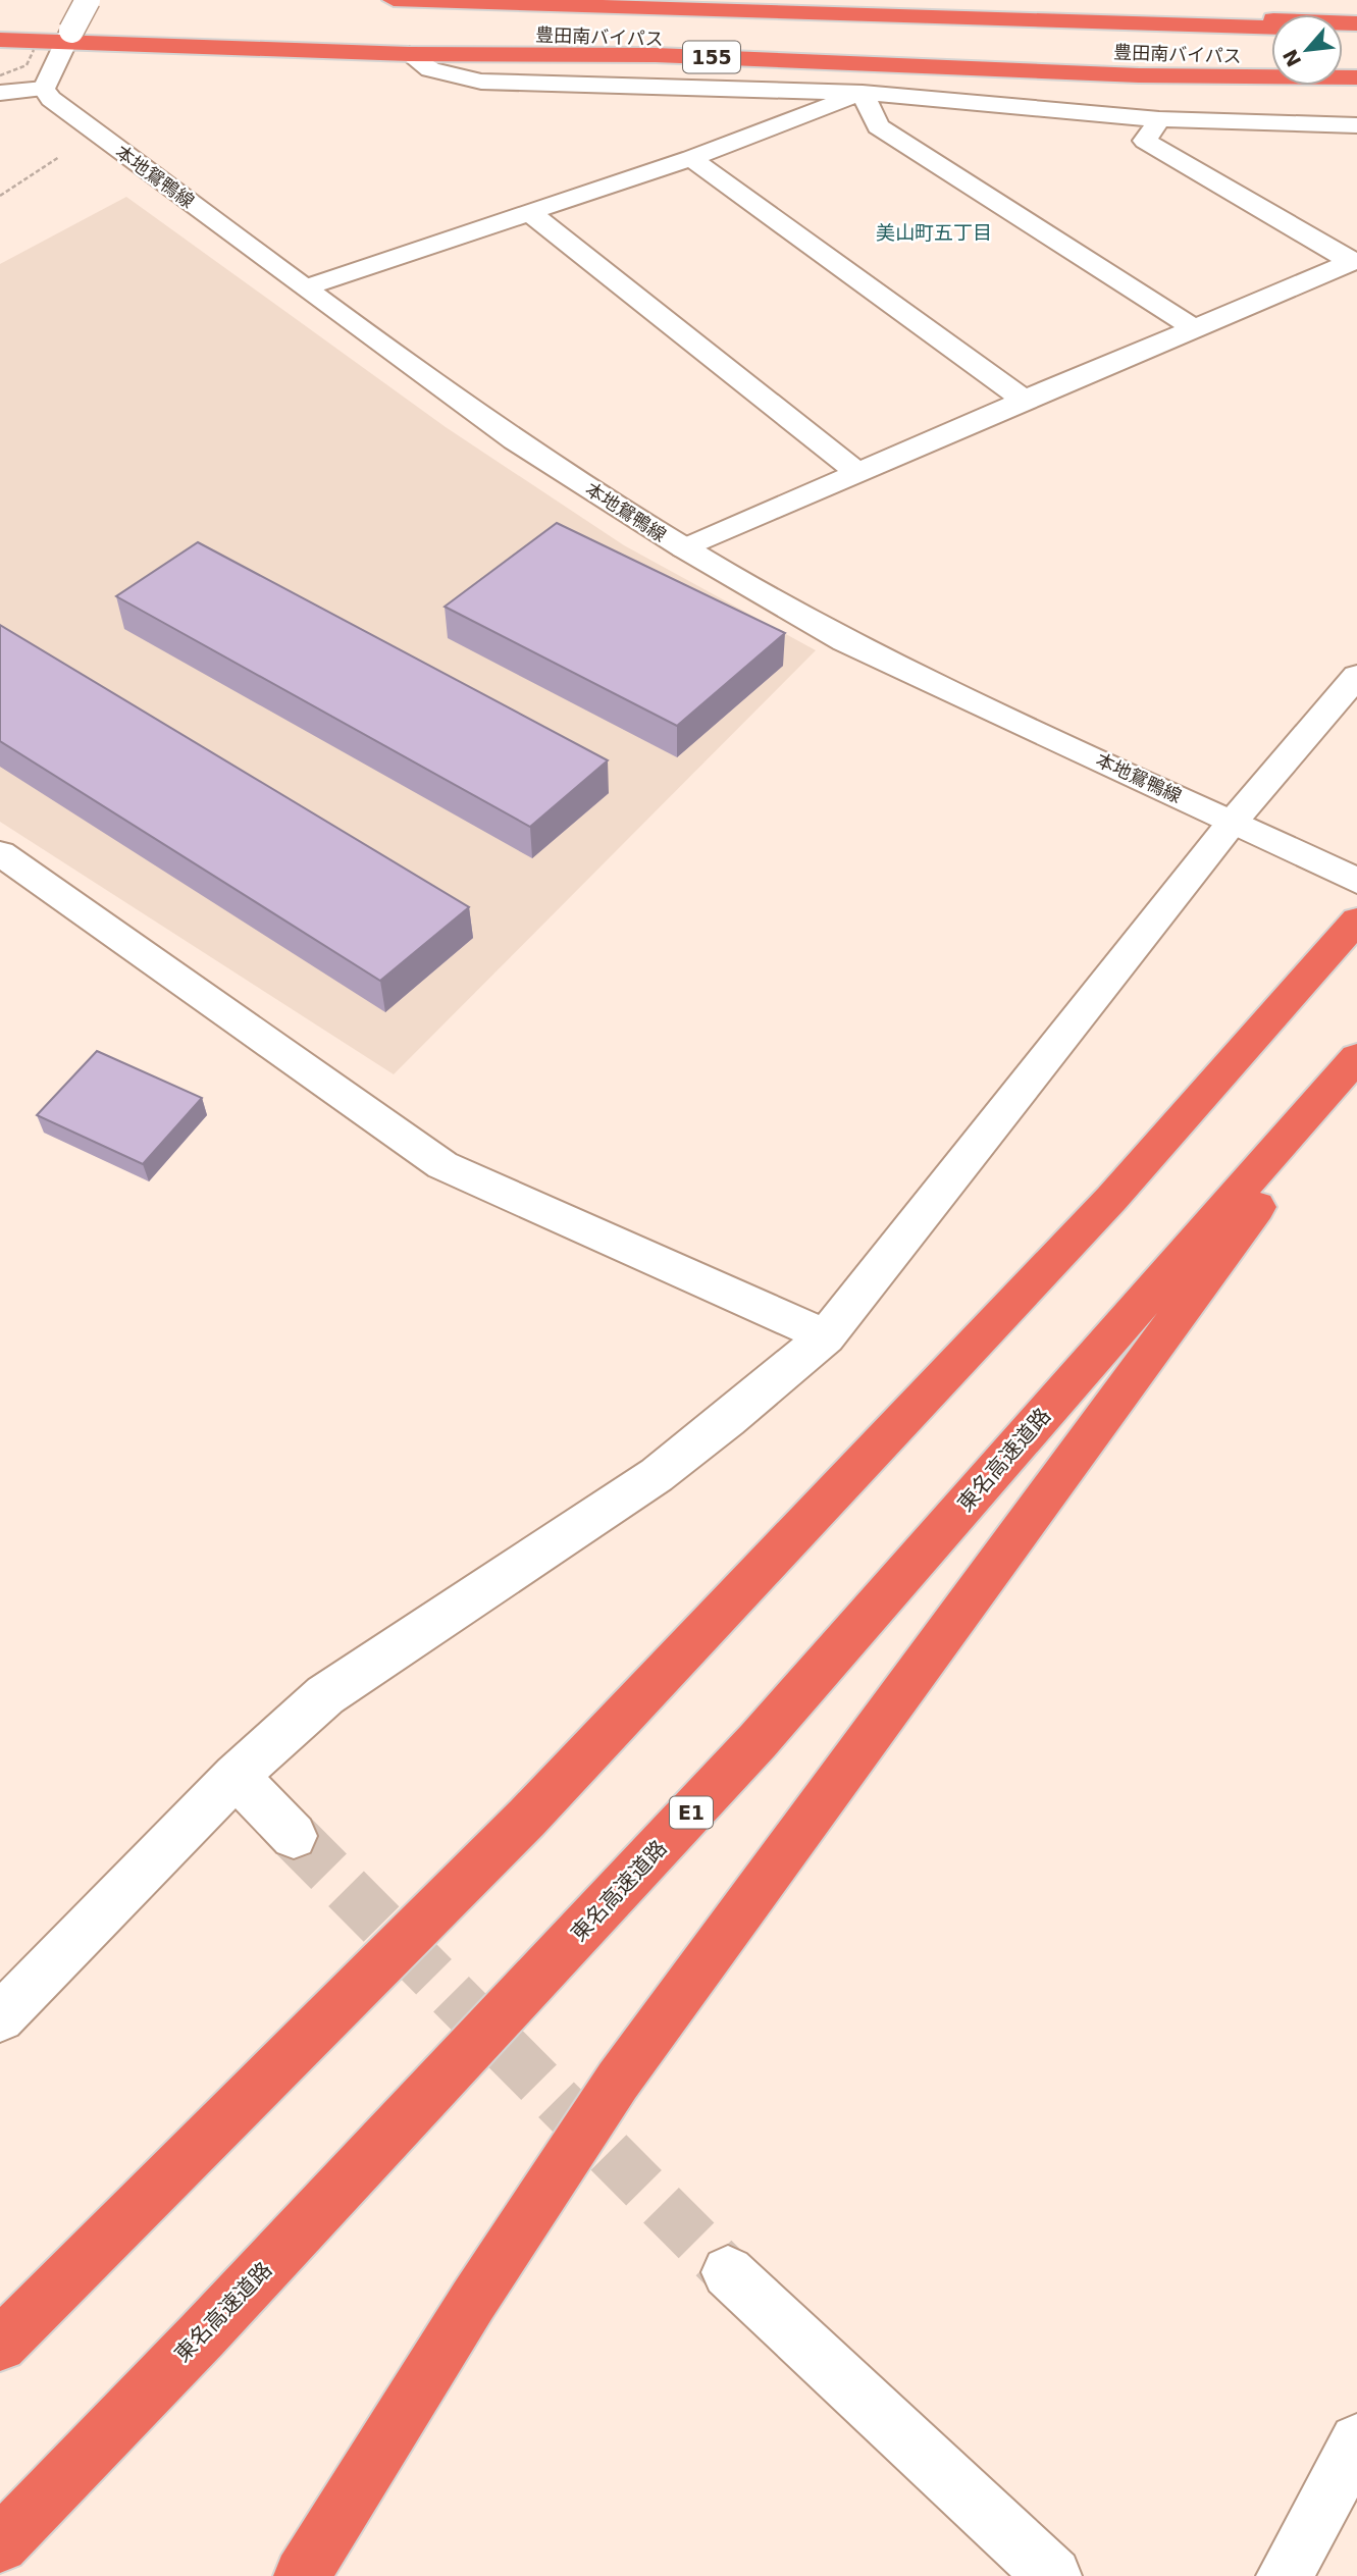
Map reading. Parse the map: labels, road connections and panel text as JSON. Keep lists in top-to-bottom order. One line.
{"streets":{"highway":["豊田南バイパス","155","東名高速道路","E1"],"street":["本地鴛鴨線"]},"districts":["美山町五丁目"],"north":"bottom left"}
